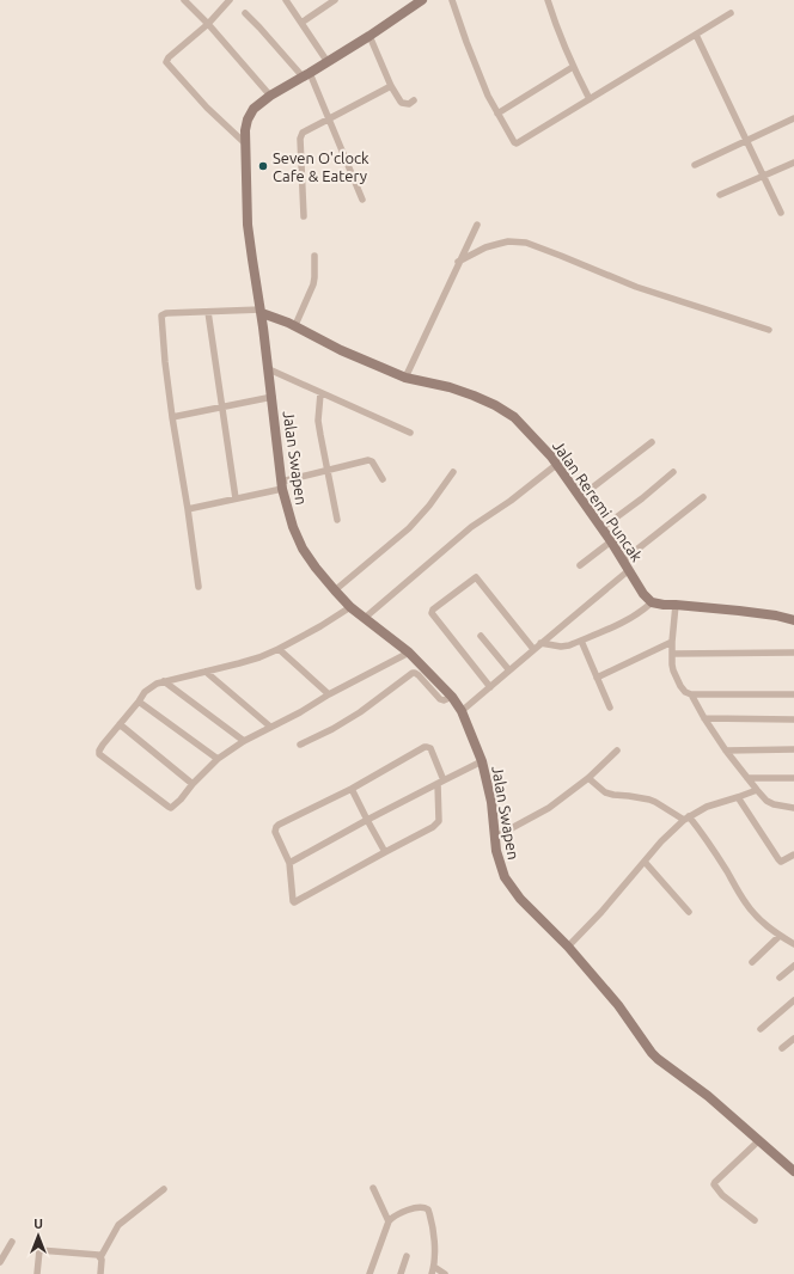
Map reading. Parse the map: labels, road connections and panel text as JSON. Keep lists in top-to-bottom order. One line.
{"streets":{"main road":["Jalan Swapen","Jalan Reremi Puncak"]},"places":["Seven O'clock Cafe & Eatery"],"north":"top"}
